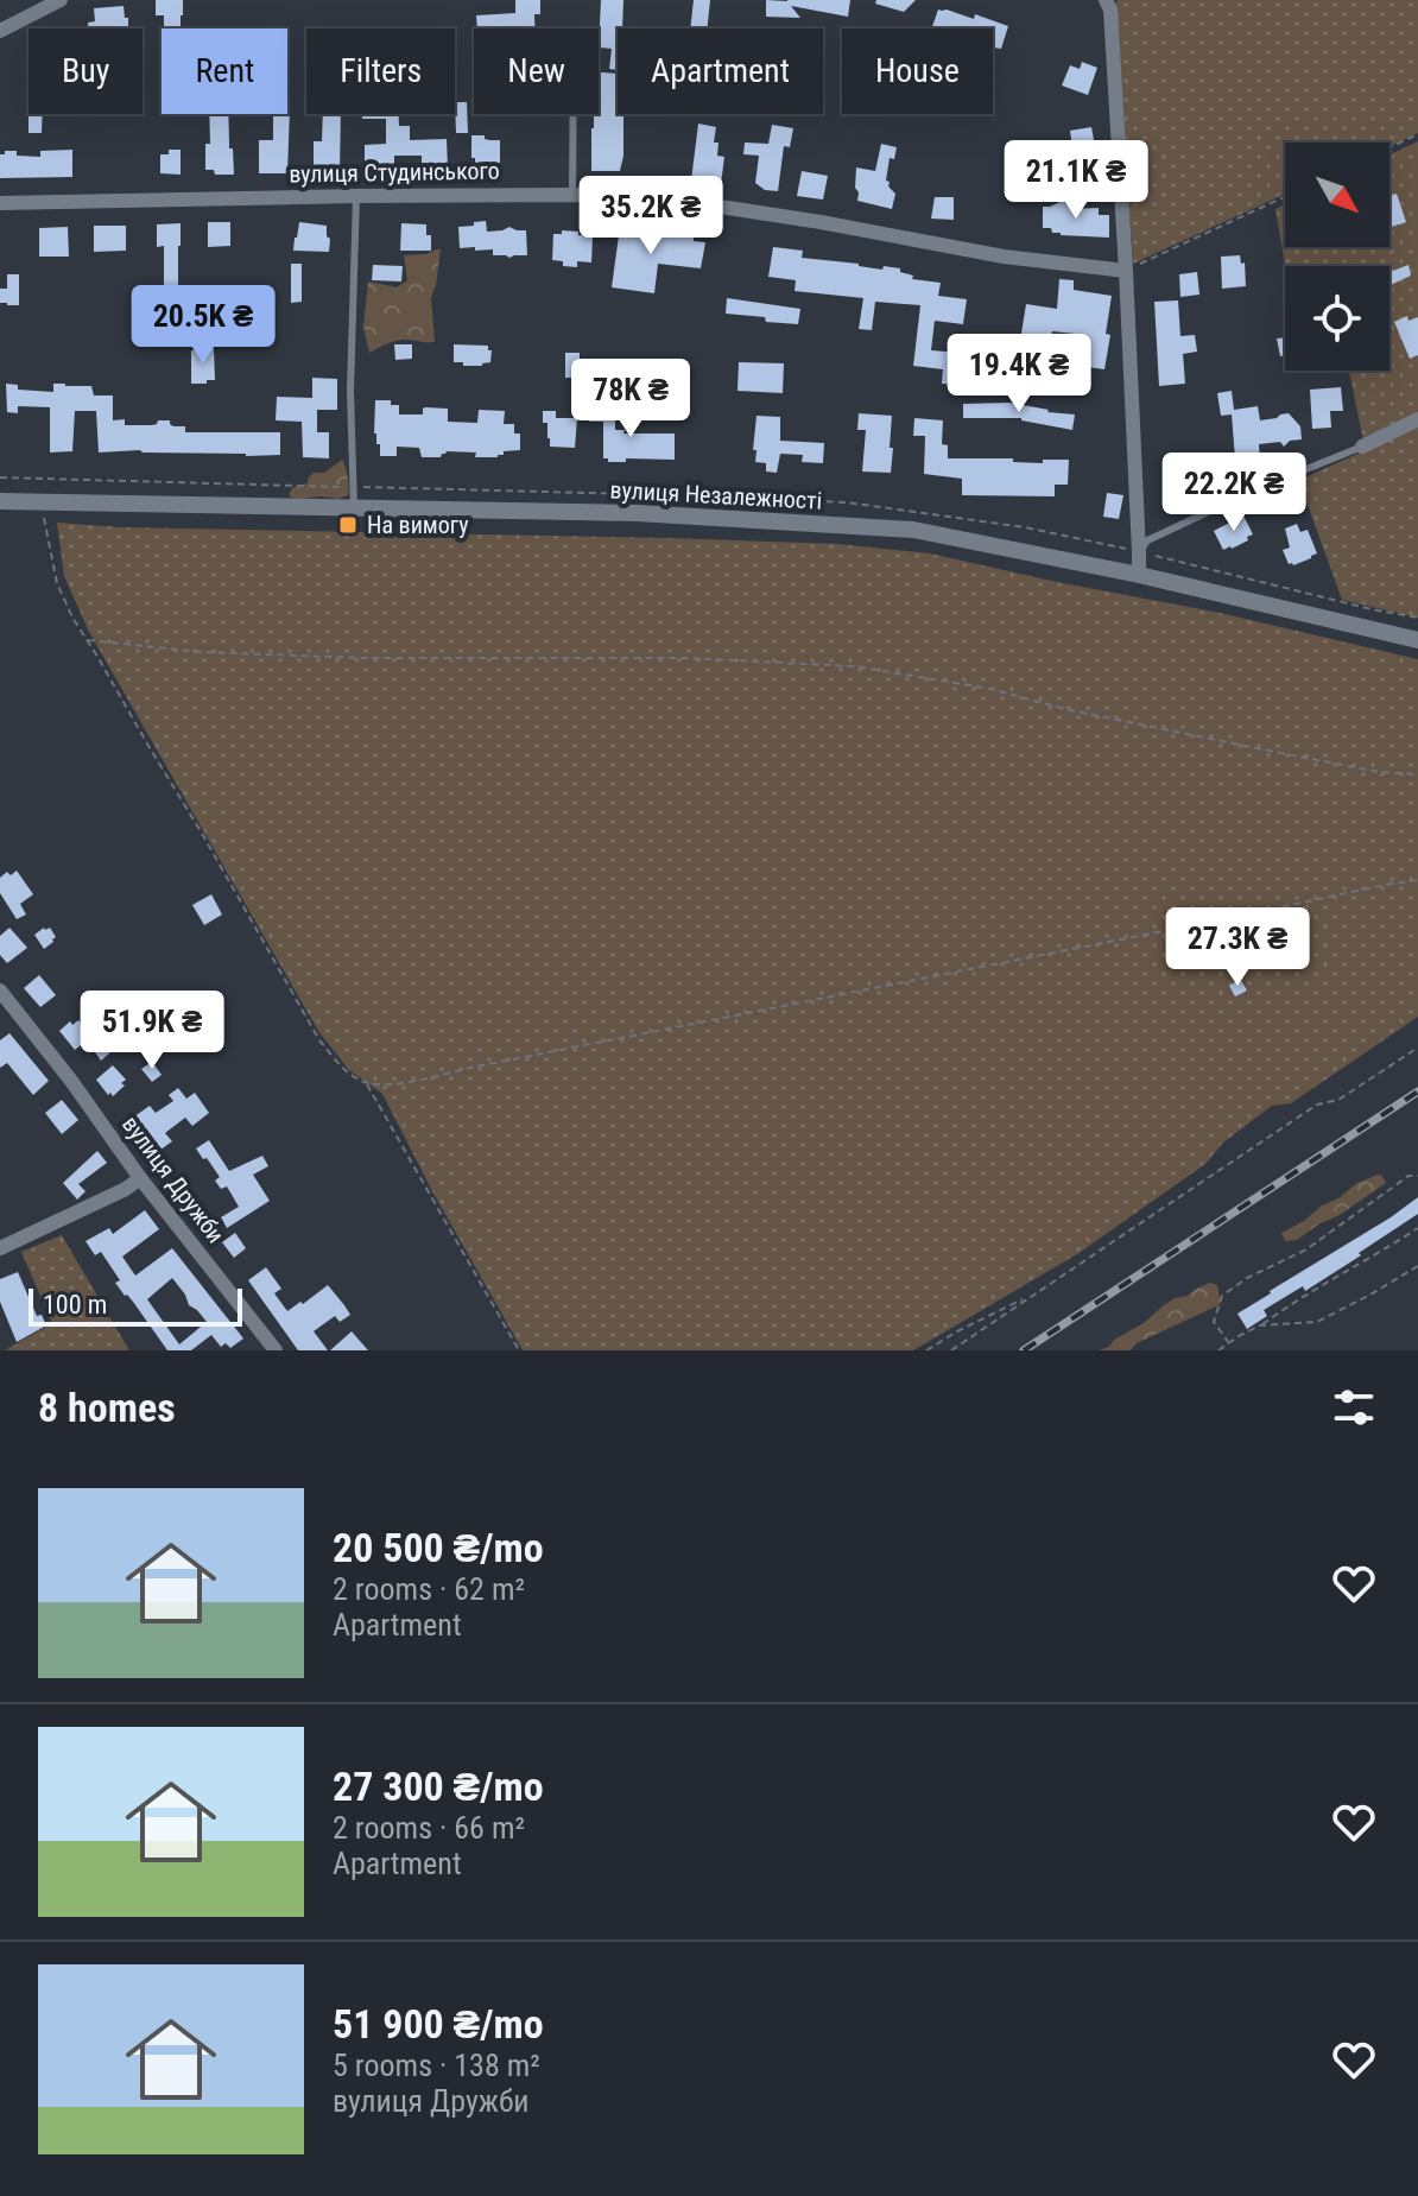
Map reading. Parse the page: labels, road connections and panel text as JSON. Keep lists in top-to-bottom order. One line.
{"streets":{"street":["вулиця Студинського","вулиця Незалежності","вулиця Дружби"]},"places":{"transit":["На вимогу"]},"scale_bar":"100 m","north":"bottom right","page":{"chip":["Buy","Rent","Filters","New","Apartment","House"],"price":["21.1K ₴","35.2K ₴","20.5K ₴","19.4K ₴","78K ₴","22.2K ₴","27.3K ₴","51.9K ₴"],"scale":"100 m","heading":"8 homes","list":[{"name":"20 500 ₴/mo","note":"2 rooms · 62 m² · Apartment"},{"name":"27 300 ₴/mo","note":"2 rooms · 66 m² · Apartment"},{"name":"51 900 ₴/mo","note":"5 rooms · 138 m² · вулиця Дружби"}]}}
